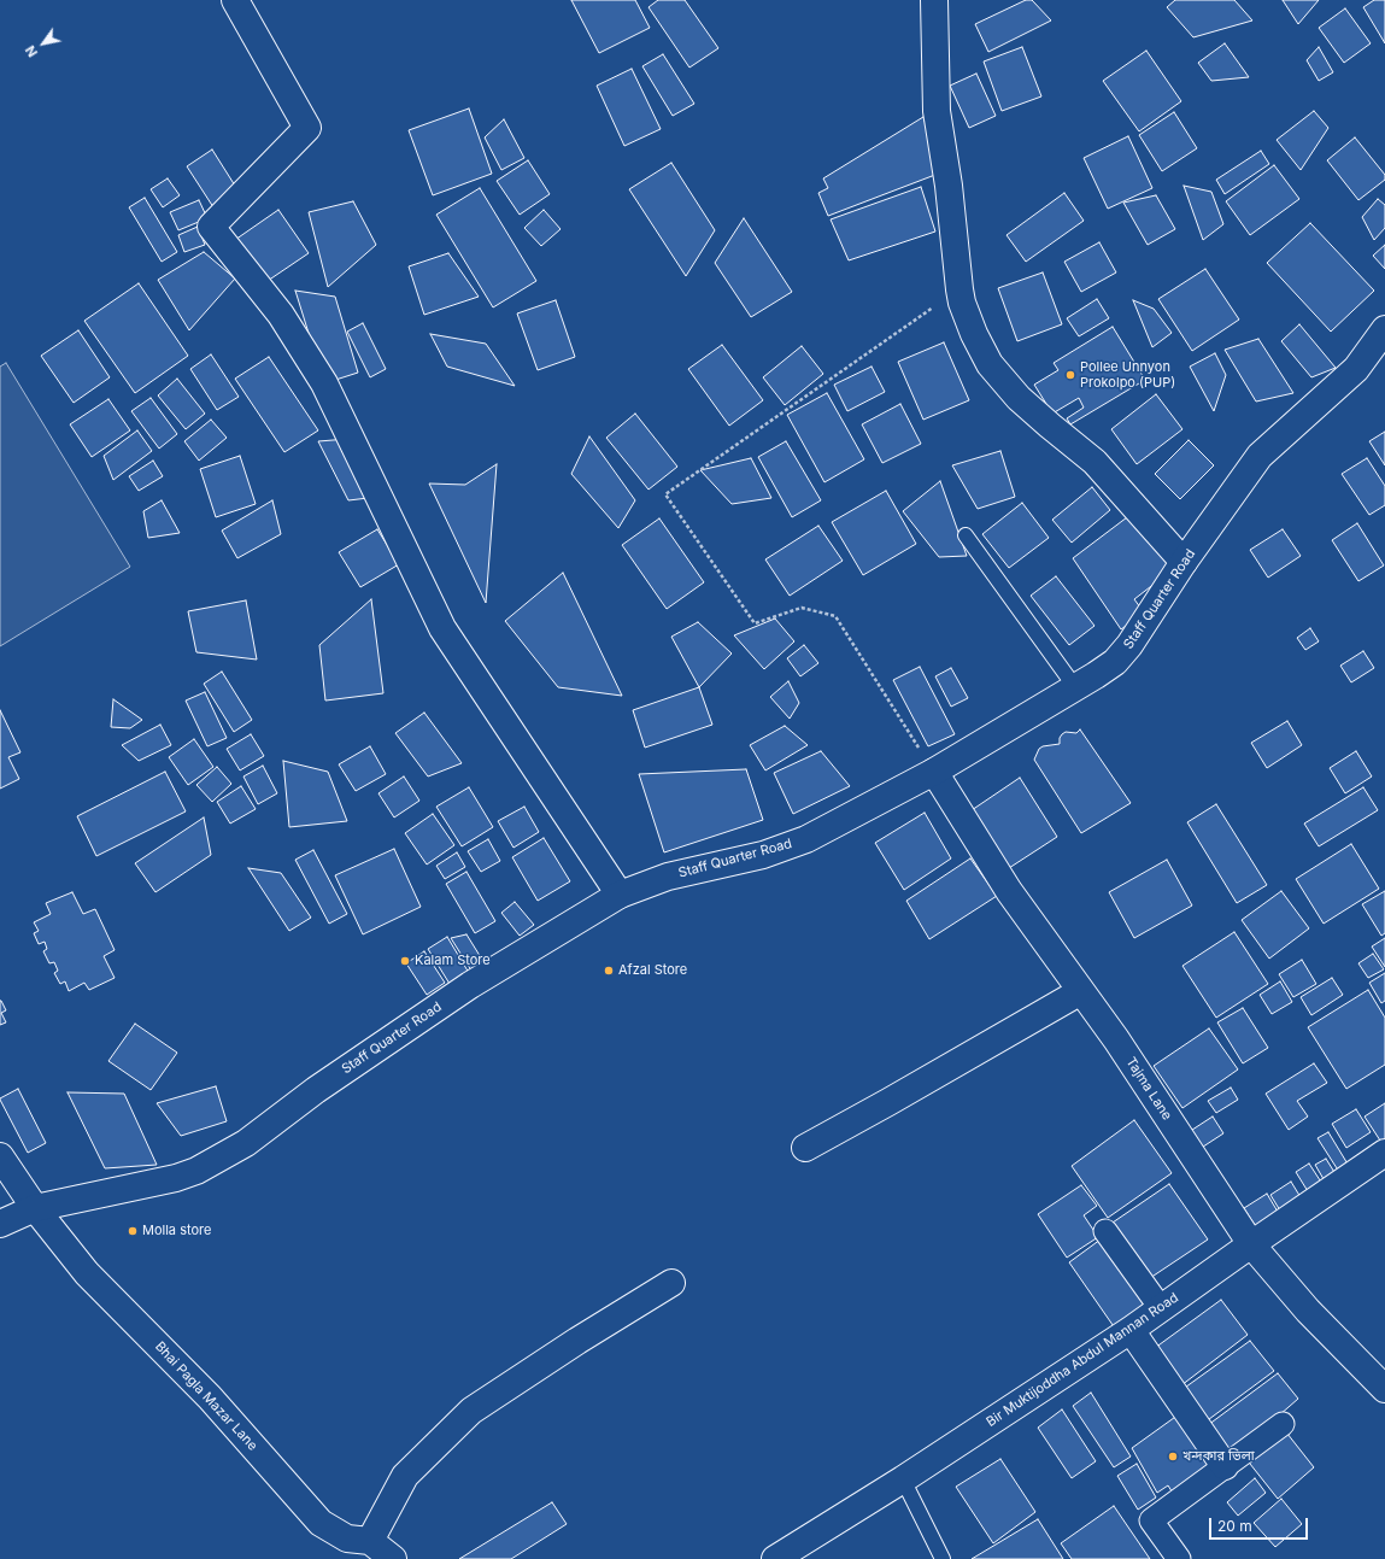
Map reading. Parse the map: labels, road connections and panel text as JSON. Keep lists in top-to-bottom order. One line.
{"streets":{"street":["Staff Quarter Road","Tajma Lane","Bir Muktijoddha Abdul Mannan Road","Bhai Pagla Mazar Lane"]},"crossings":[["Staff Quarter Road","Tajma Lane"],["Staff Quarter Road","Bhai Pagla Mazar Lane"],["Tajma Lane","Bir Muktijoddha Abdul Mannan Road"]],"places":["Pollee Unnyon Prokolpo (PUP)","Kalam Store","Afzal Store","Molla store","খন্দকার ভিলা"],"scale_bar":"20 m","north":"bottom left"}
